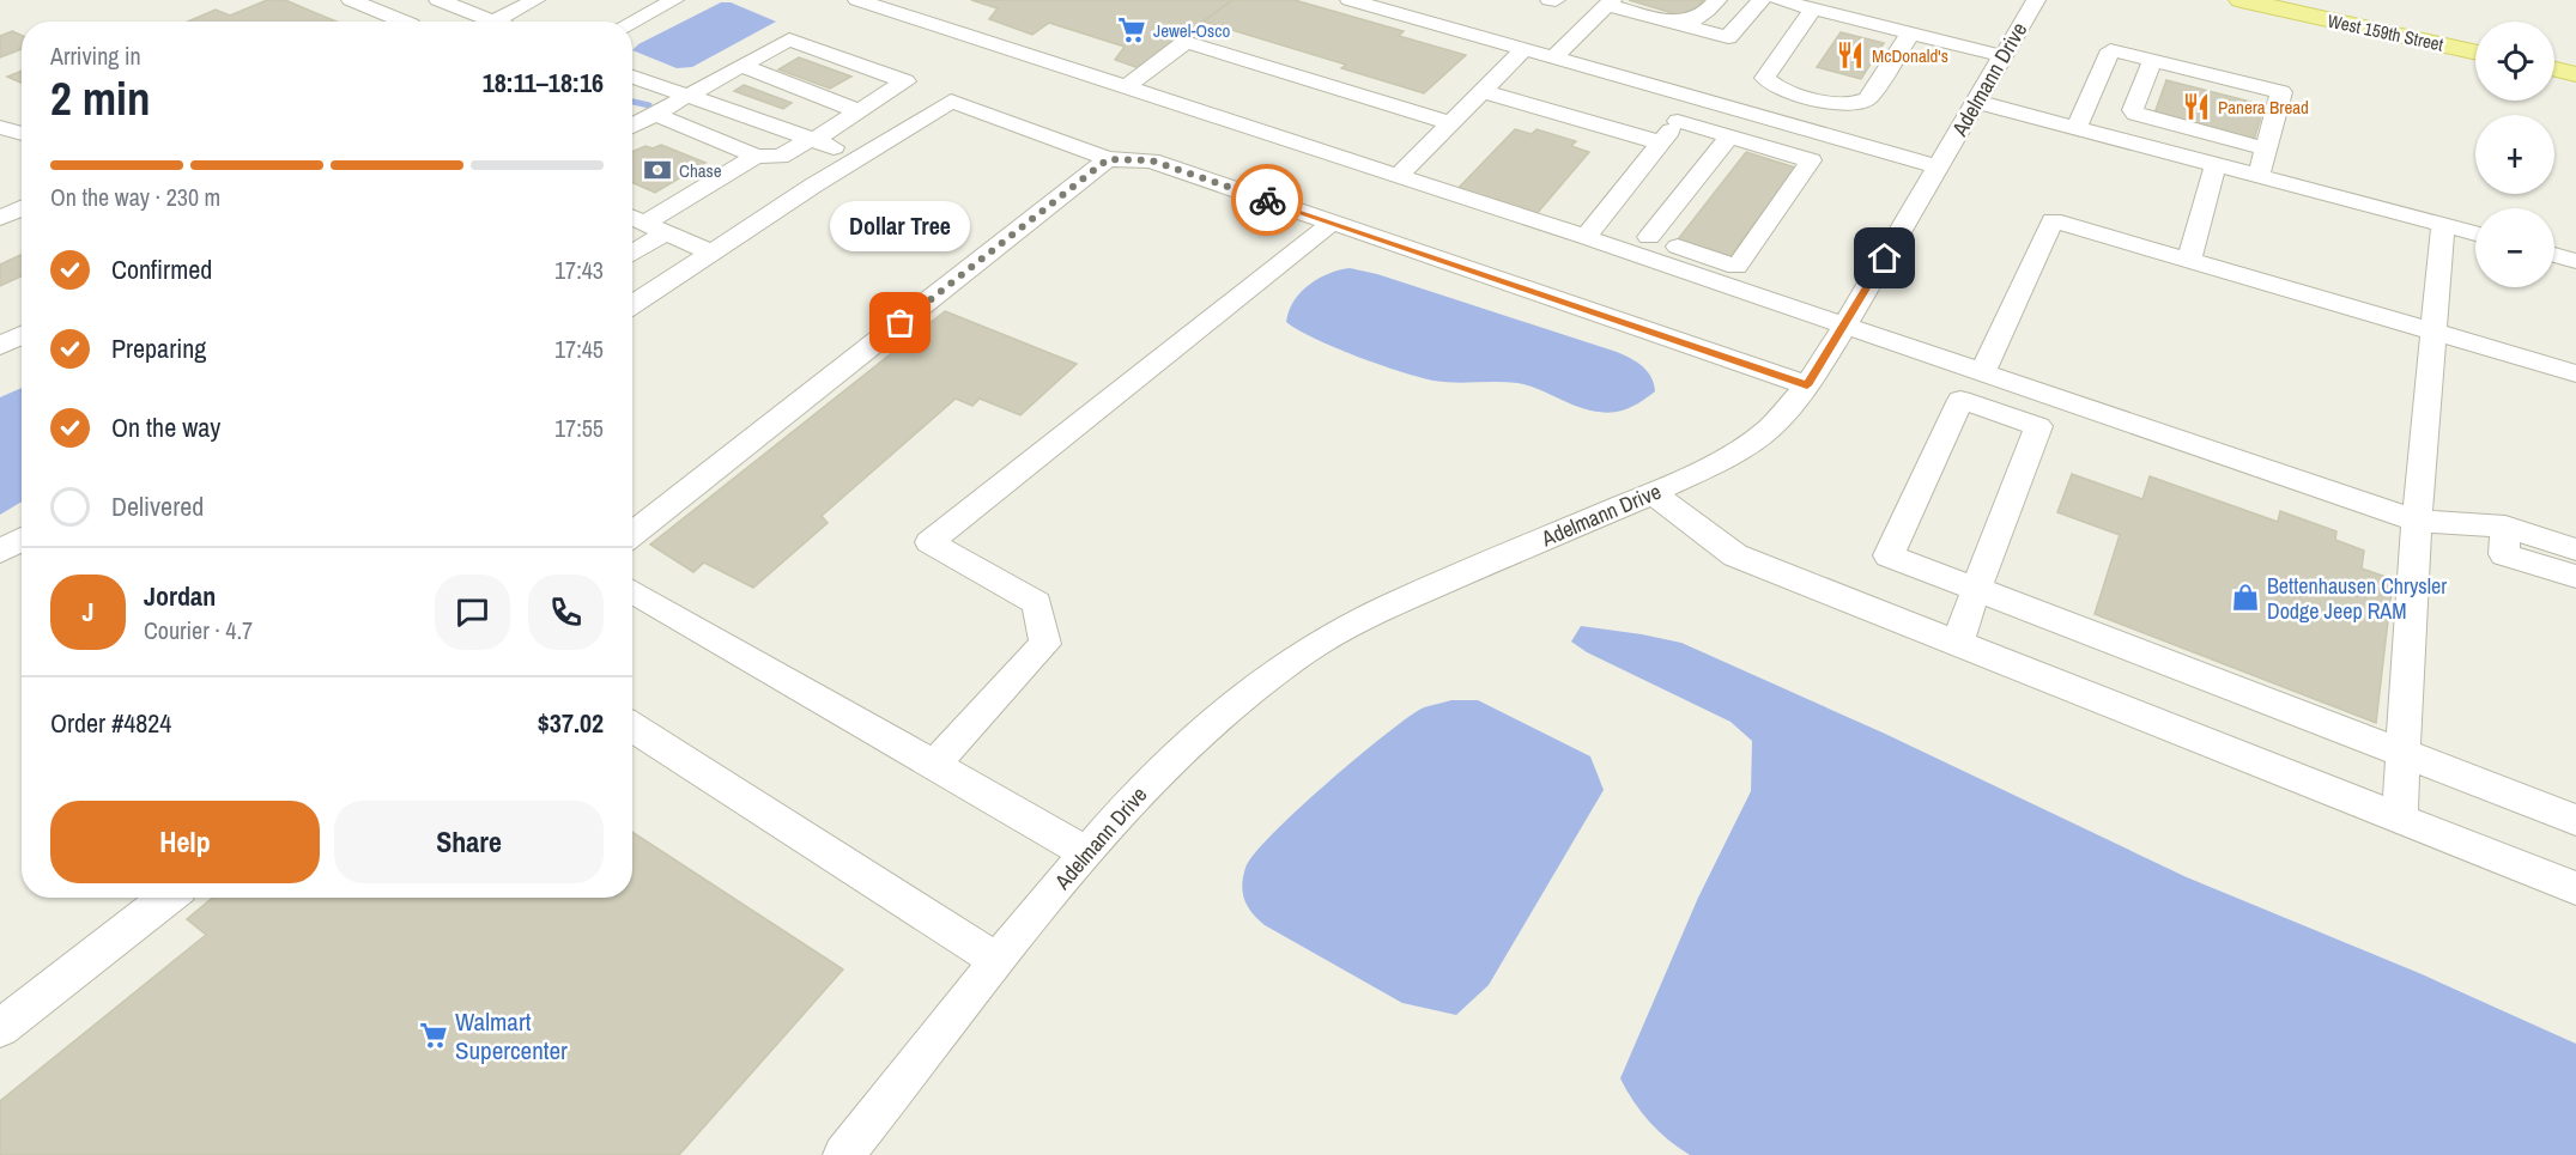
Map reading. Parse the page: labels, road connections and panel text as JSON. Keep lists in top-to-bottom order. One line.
{"streets":{"main road":["West 159th Street"],"street":["Adelmann Drive"]},"places":{"supermarket":["Jewel-Osco","Walmart Supercenter"],"restaurant":["McDonald's","Panera Bread"],"bank":["Chase"],"other":["Dollar Tree"],"shop":["Bettenhausen Chrysler Dodge Jeep RAM"]},"page":{"map_buttons":["+","−"],"heading":["2 min","Arriving in","18:11–18:16"],"panel":["Jordan","Courier · 4.7","Order #4824","$37.02"],"bar":"On the way · 230 m","bubble":"Dollar Tree","list":[["Confirmed","17:43"],["Preparing","17:45"],["On the way","17:55"],"Delivered"],"round":"J","buttons":["Help","Share"]}}
